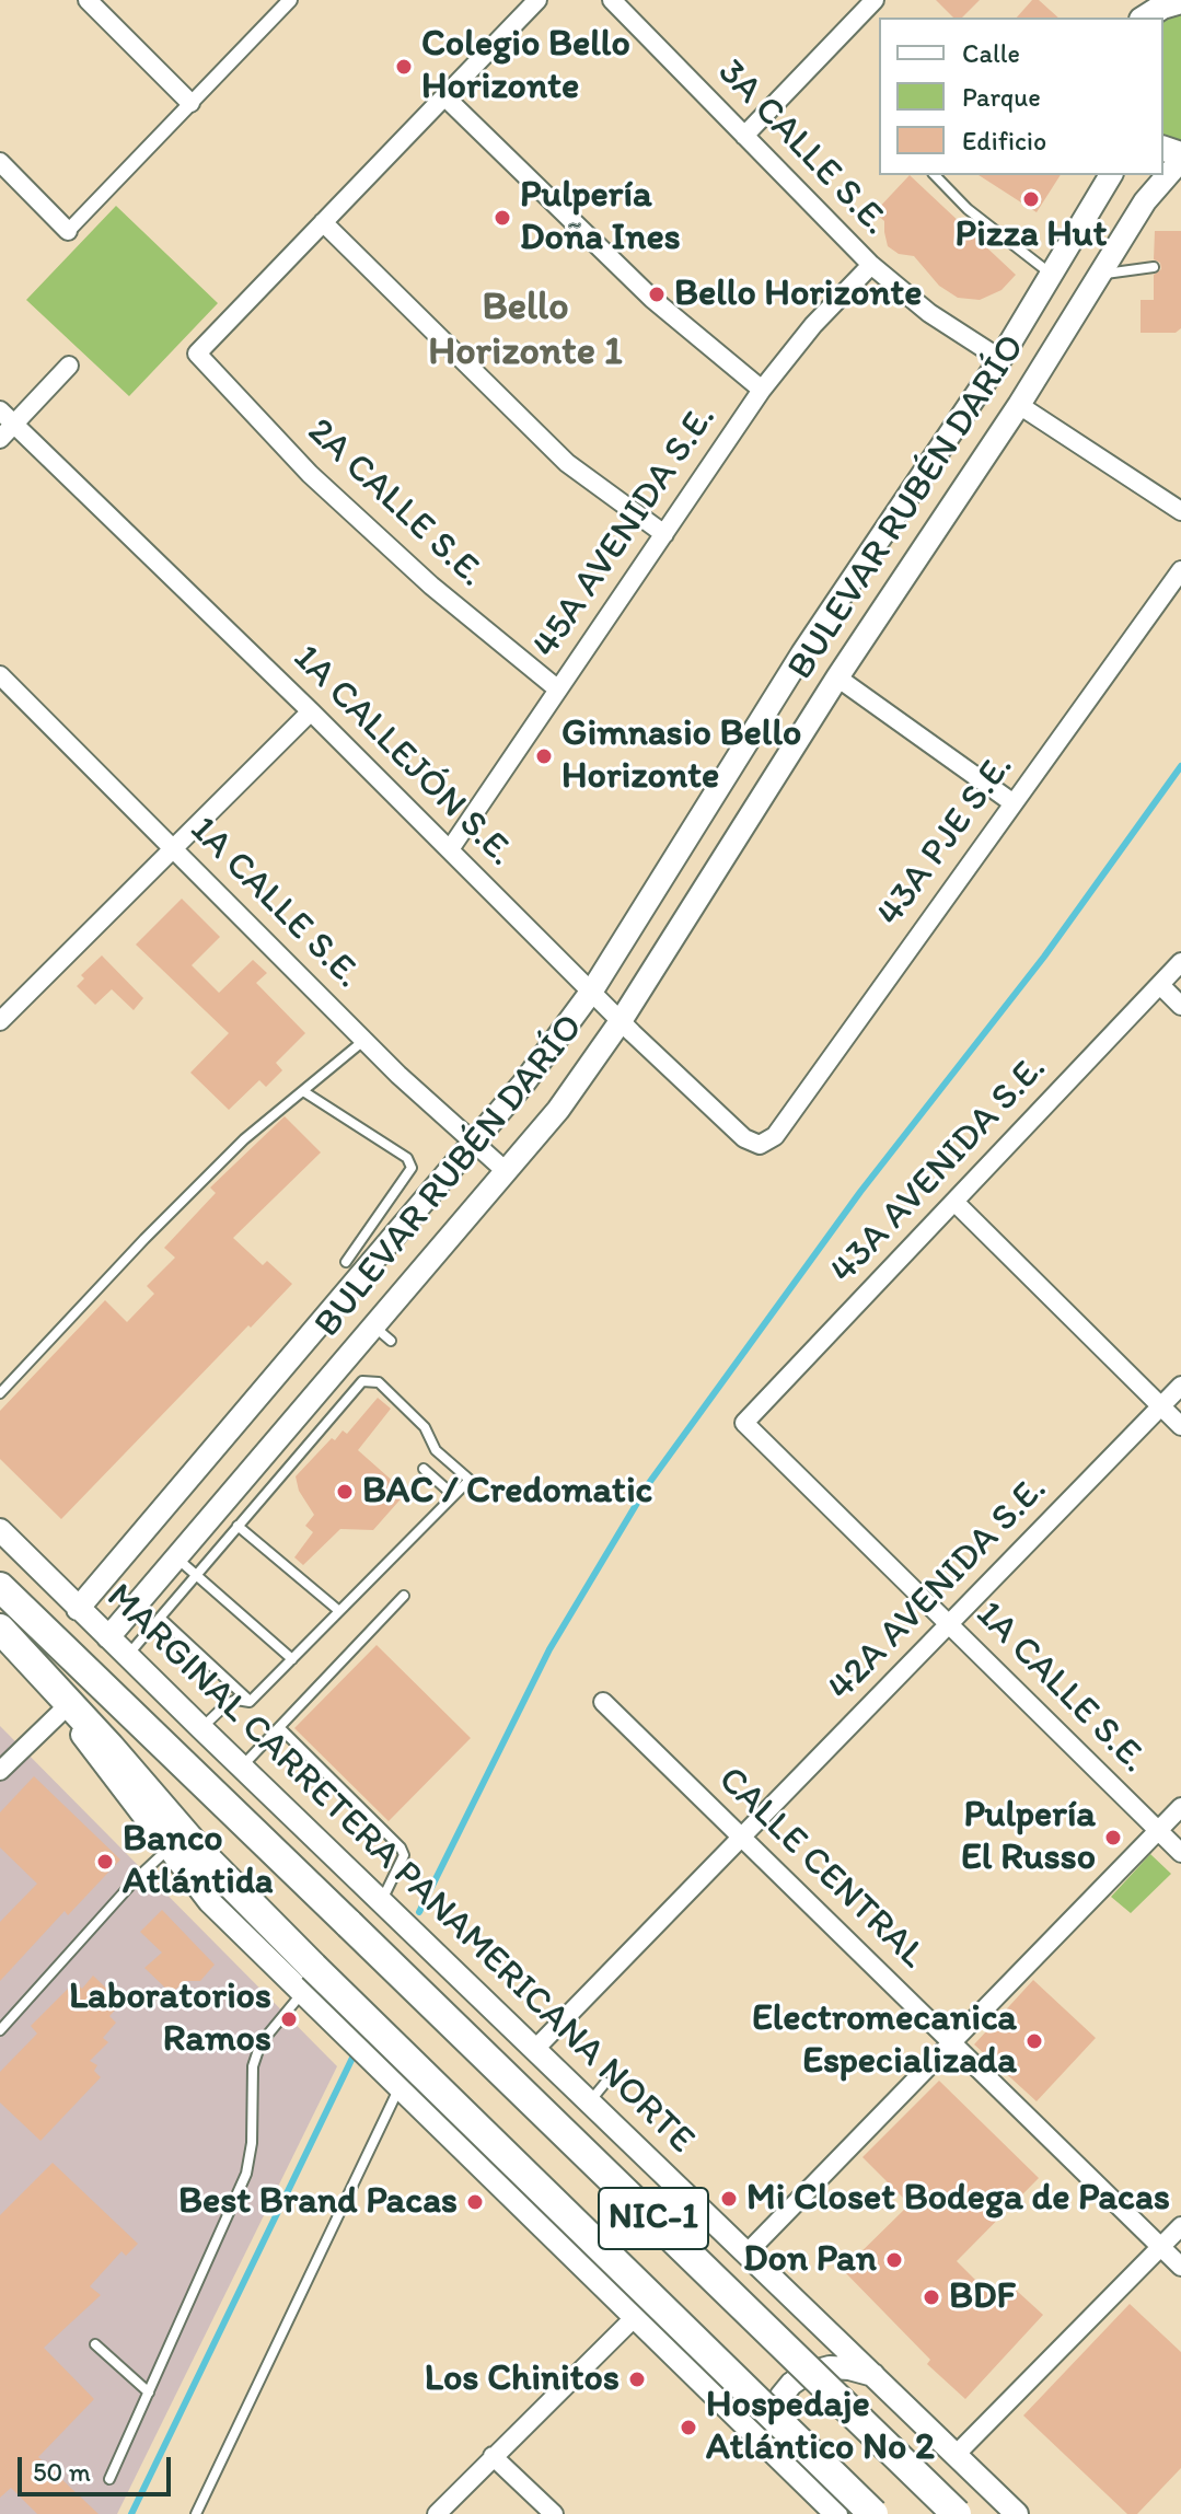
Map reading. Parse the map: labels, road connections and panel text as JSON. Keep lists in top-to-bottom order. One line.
{"streets":{"highway":["NIC-1"],"street":["3A CALLE S.E.","2A CALLE S.E.","BULEVAR RUBÉN DARÍO","45A AVENIDA S.E.","1A CALLEJÓN S.E.","43A PJE S.E.","1A CALLE S.E.","43A AVENIDA S.E.","42A AVENIDA S.E.","CALLE CENTRAL","MARGINAL CARRETERA PANAMERICANA NORTE"]},"crossings":[["3A CALLE S.E.","BULEVAR RUBÉN DARÍO"],["3A CALLE S.E.","45A AVENIDA S.E."],["2A CALLE S.E.","45A AVENIDA S.E."],["BULEVAR RUBÉN DARÍO","1A CALLEJÓN S.E."],["BULEVAR RUBÉN DARÍO","1A CALLE S.E."],["BULEVAR RUBÉN DARÍO","MARGINAL CARRETERA PANAMERICANA NORTE"],["45A AVENIDA S.E.","1A CALLEJÓN S.E."],["1A CALLEJÓN S.E.","43A PJE S.E."],["1A CALLE S.E.","43A AVENIDA S.E."],["1A CALLE S.E.","42A AVENIDA S.E."],["42A AVENIDA S.E.","CALLE CENTRAL"],["42A AVENIDA S.E.","MARGINAL CARRETERA PANAMERICANA NORTE"]],"districts":["Bello Horizonte 1"],"places":["Colegio Bello Horizonte","Pizza Hut","Pulpería Doña Ines","Bello Horizonte","Gimnasio Bello Horizonte","BAC / Credomatic","Pulpería El Russo","Banco Atlántida","Laboratorios Ramos","Electromecanica Especializada","Mi Closet Bodega de Pacas","Best Brand Pacas","Don Pan","BDF","Los Chinitos","Hospedaje Atlántico No 2"],"legend":["Calle","Parque","Edificio"],"scale_bar":"50 m"}
